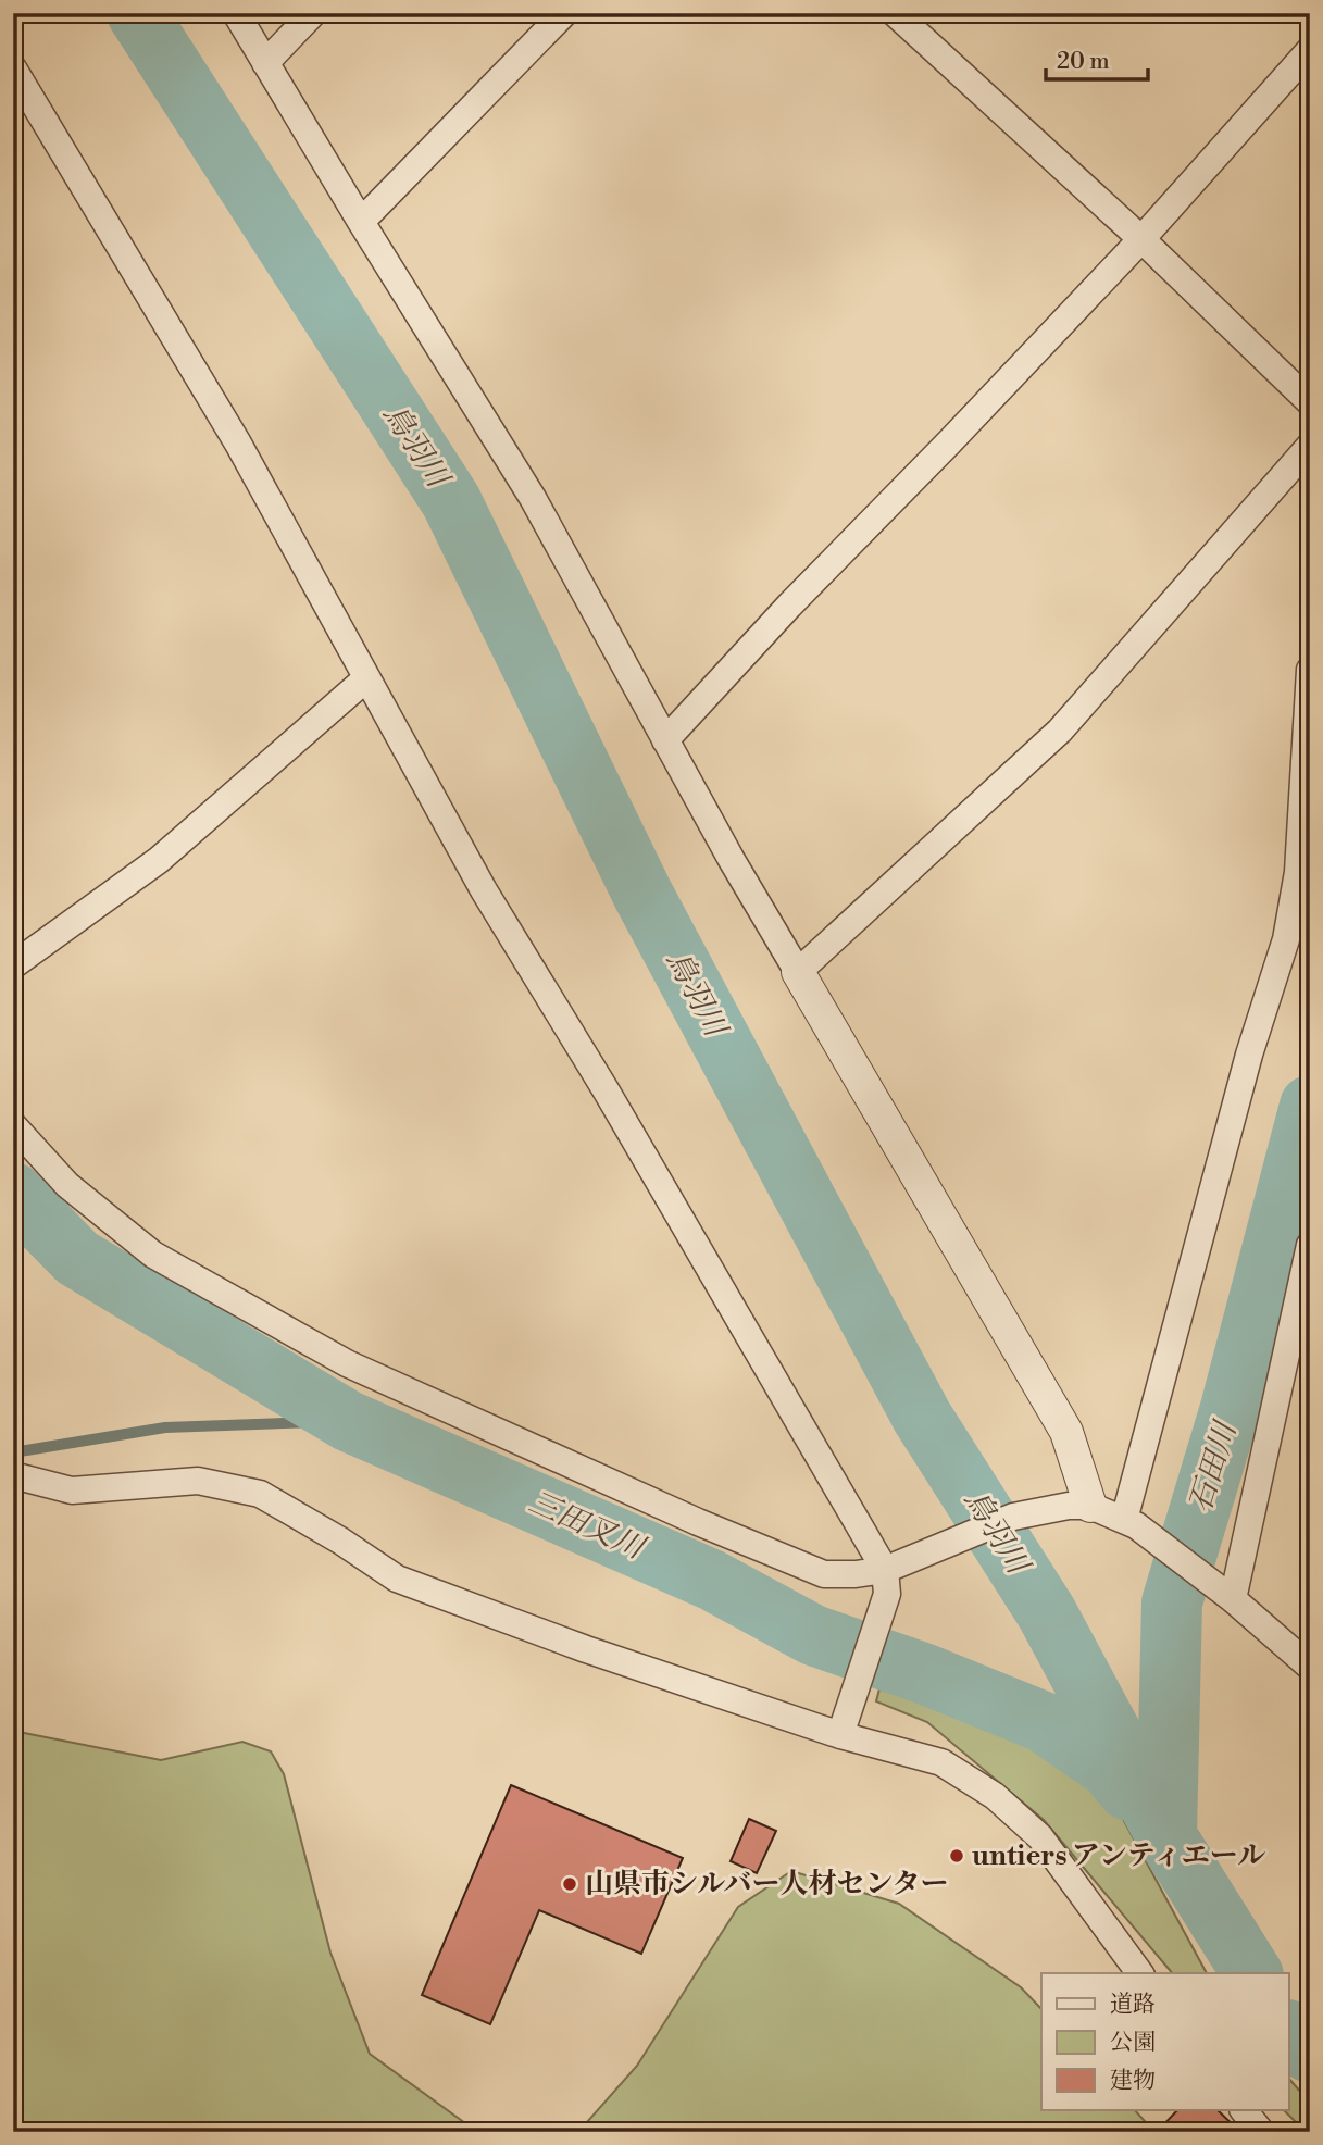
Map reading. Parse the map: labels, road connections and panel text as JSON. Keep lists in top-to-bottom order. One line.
{"water":["鳥羽川","石田川","三田叉川"],"places":["untiers アンティエール","山県市シルバー人材センター"],"legend":["道路","公園","建物"],"scale_bar":"20 m"}
